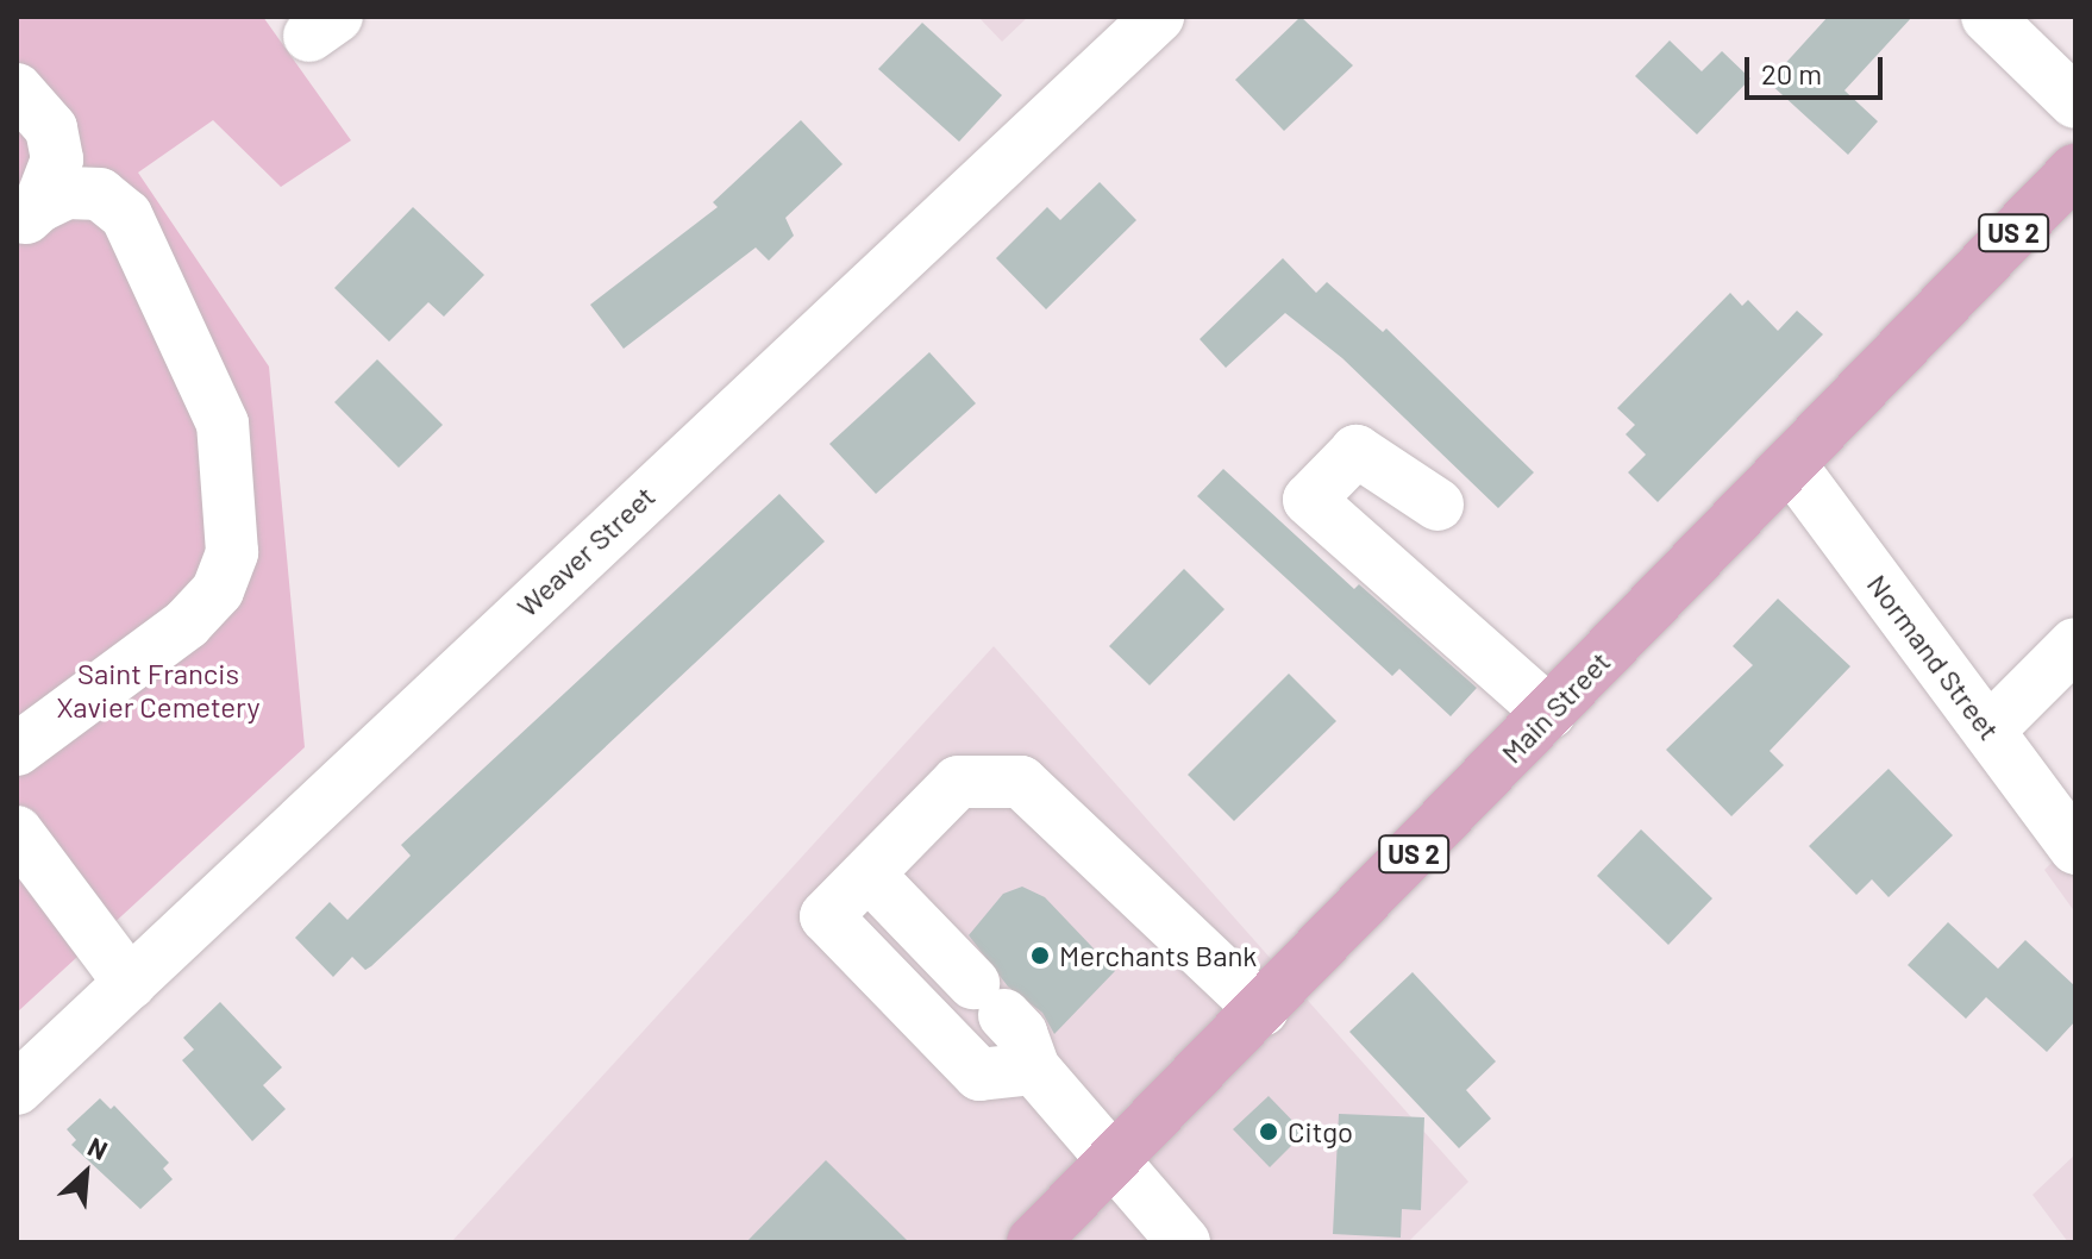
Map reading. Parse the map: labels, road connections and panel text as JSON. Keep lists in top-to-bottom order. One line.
{"streets":{"main road":["US 2","Main Street"],"street":["Weaver Street","Normand Street"]},"crossings":[["Normand Street","Main Street"]],"parks":["Saint Francis Xavier Cemetery"],"places":["Merchants Bank","Citgo"],"scale_bar":"20 m","north":"top right"}
